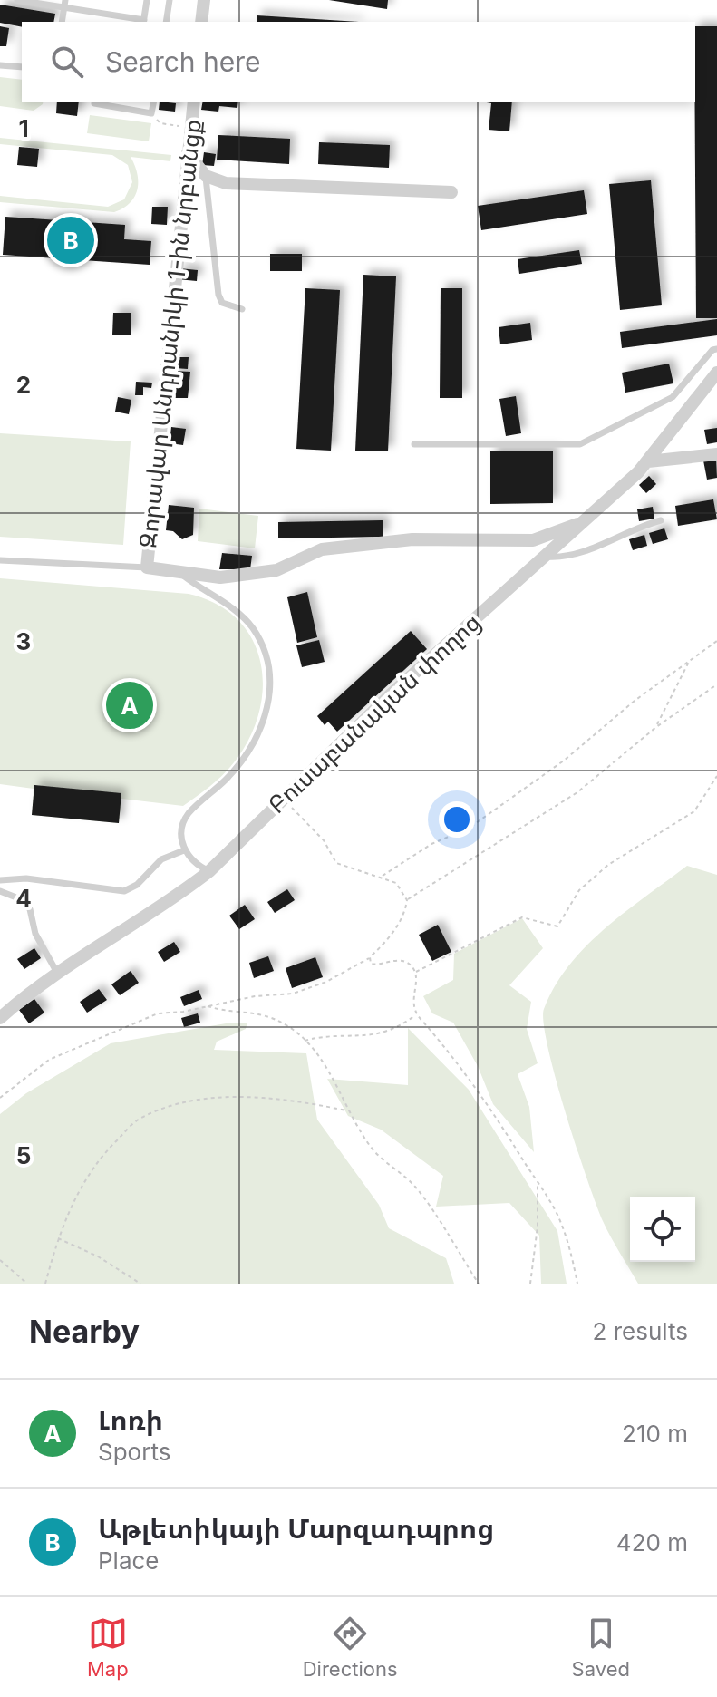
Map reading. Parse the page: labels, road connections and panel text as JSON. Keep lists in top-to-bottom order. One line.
{"streets":{"street":["Զորավար Անդրանիկի 1-ին նրբանցք","Բուսաբանական փողոց"]},"page":{"search":"Search here","pins":["B","A"],"heading":["Nearby","2 results"],"list":[{"mark":"A","name":"Լոռի","note":"Sports","value":"210 m"},{"mark":"B","name":"Աթլետիկայի Մարզադպրոց","note":"Place","value":"420 m"}],"nav":["Map","Directions","Saved"]},"grid":{"rows":["1","2","3","4","5"]}}
